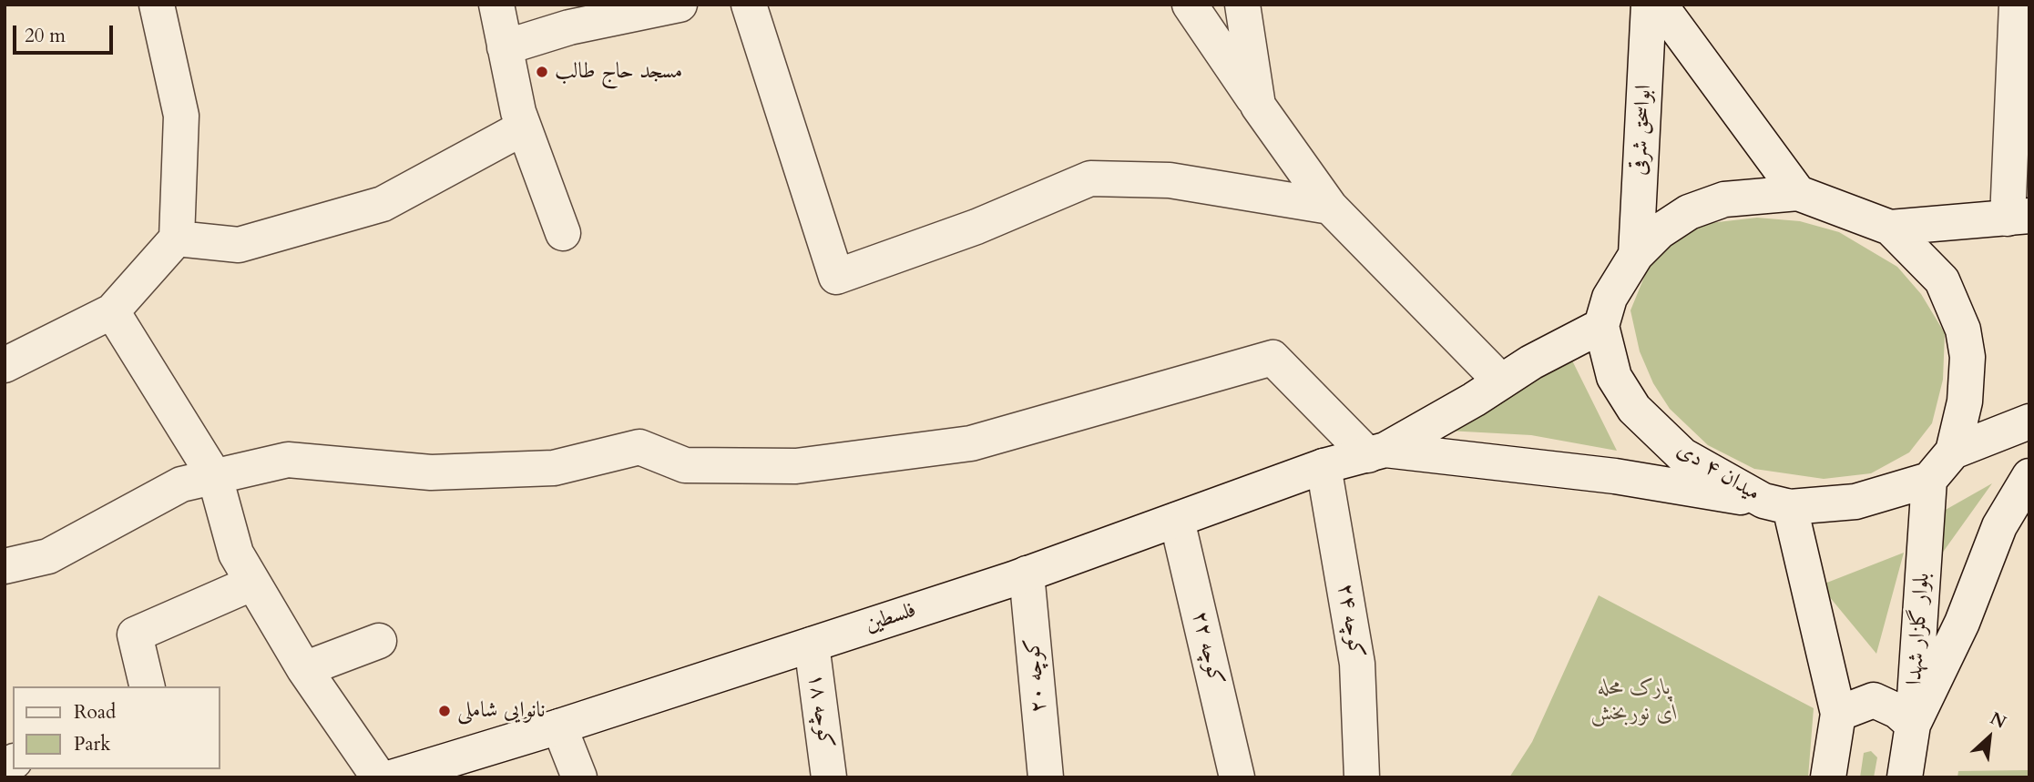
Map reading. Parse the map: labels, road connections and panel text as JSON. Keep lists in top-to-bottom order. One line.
{"streets":{"street":["ابواسحق شرقی","میدان ۴ دی","فلسطین","کوچه ۲۴","بلوار گلزار شهدا","کوچه ۲۲","کوچه ۲۰","کوچه ۱۸"]},"crossings":[["میدان ۴ دی","بلوار گلزار شهدا"],["فلسطین","کوچه ۲۴"],["فلسطین","کوچه ۲۲"],["فلسطین","کوچه ۲۰"],["فلسطین","کوچه ۱۸"]],"parks":["پارک محله ای نوربخش"],"places":["مسجد حاج طالب","نانوایی شاملی"],"legend":["Road","Park"],"scale_bar":"20 m","north":"top right"}
